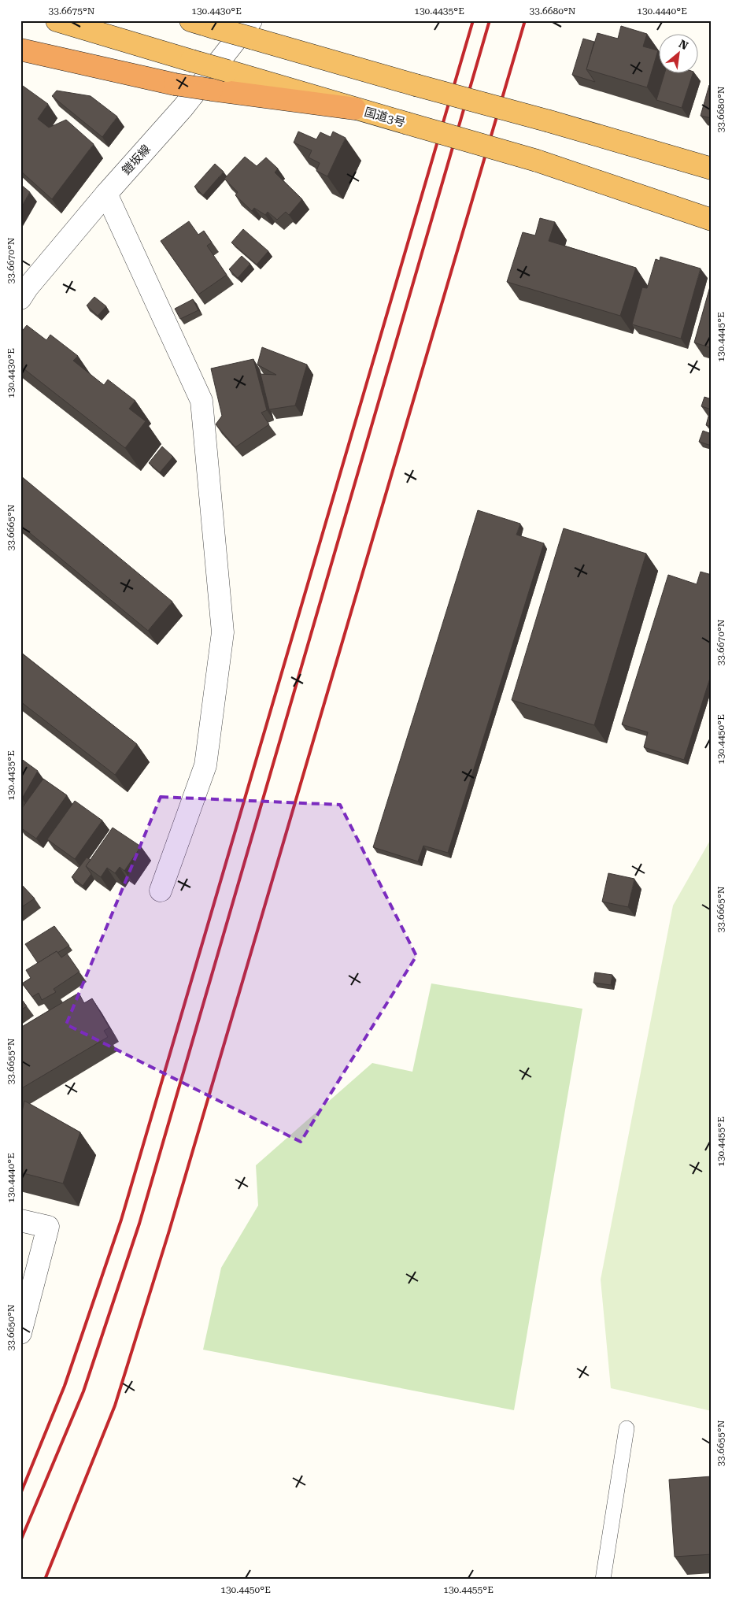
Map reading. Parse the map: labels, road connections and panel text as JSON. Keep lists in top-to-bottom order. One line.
{"streets":{"highway":["国道3号"],"street":["鎧坂線"]},"north":"top right","coordinates":["33.6675°N","130.4430°E","130.4435°E","33.6680°N","130.4440°E","33.6670°N","130.4445°E","33.6665°N","130.4450°E","33.6655°N","130.4455°E","33.6650°N"]}
